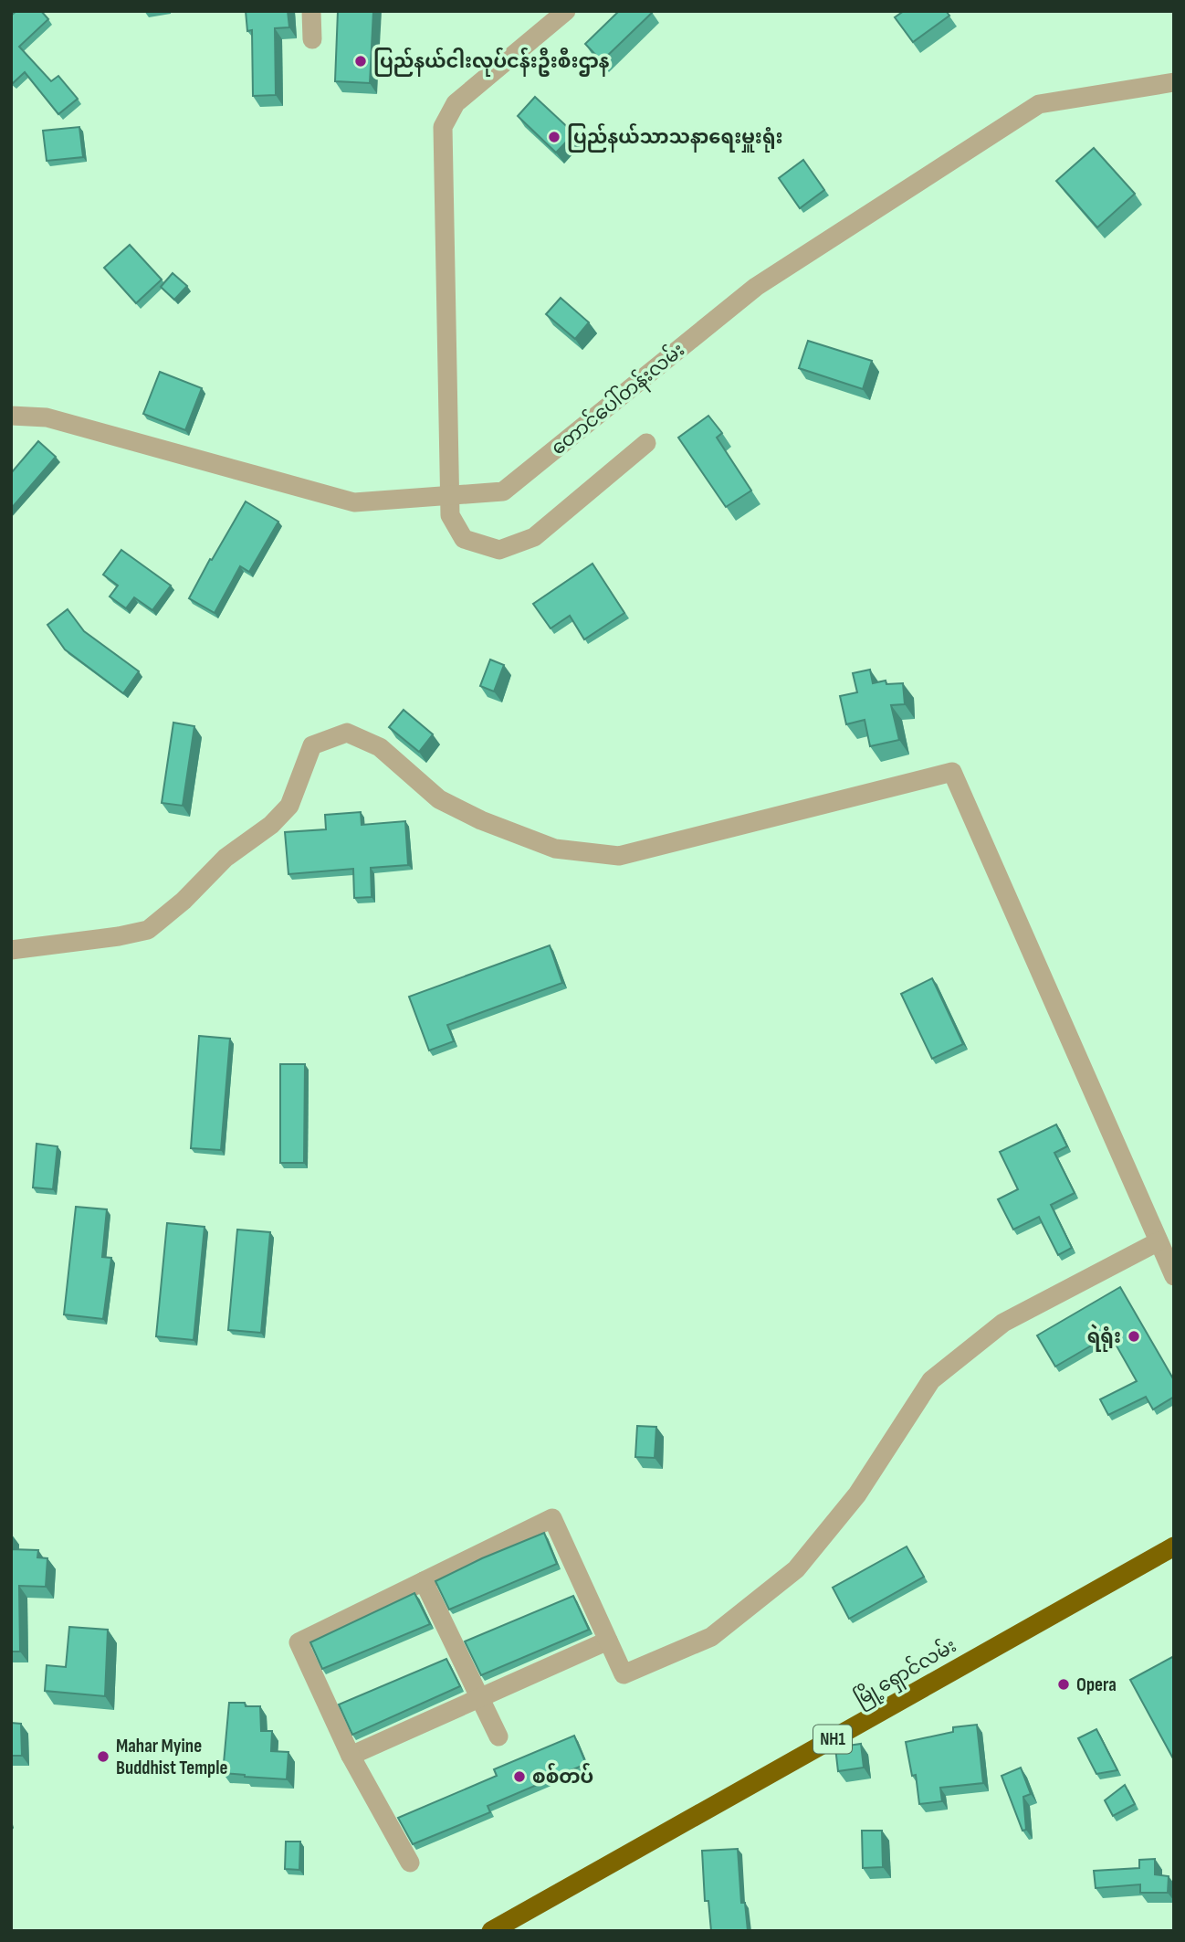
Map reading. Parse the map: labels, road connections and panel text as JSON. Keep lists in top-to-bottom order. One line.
{"streets":{"highway":["မြို့ရှောင်လမ်း","NH1"],"street":["တောင်ပေါ်တန်းလမ်း"]},"places":["ပြည်နယ်ငါးလုပ်ငန်းဦးစီးဌာန","ပြည်နယ်သာသနာရေးမှူးရုံး","ရဲရုံး","Opera","Mahar Myine Buddhist Temple","စစ်တပ်"]}
